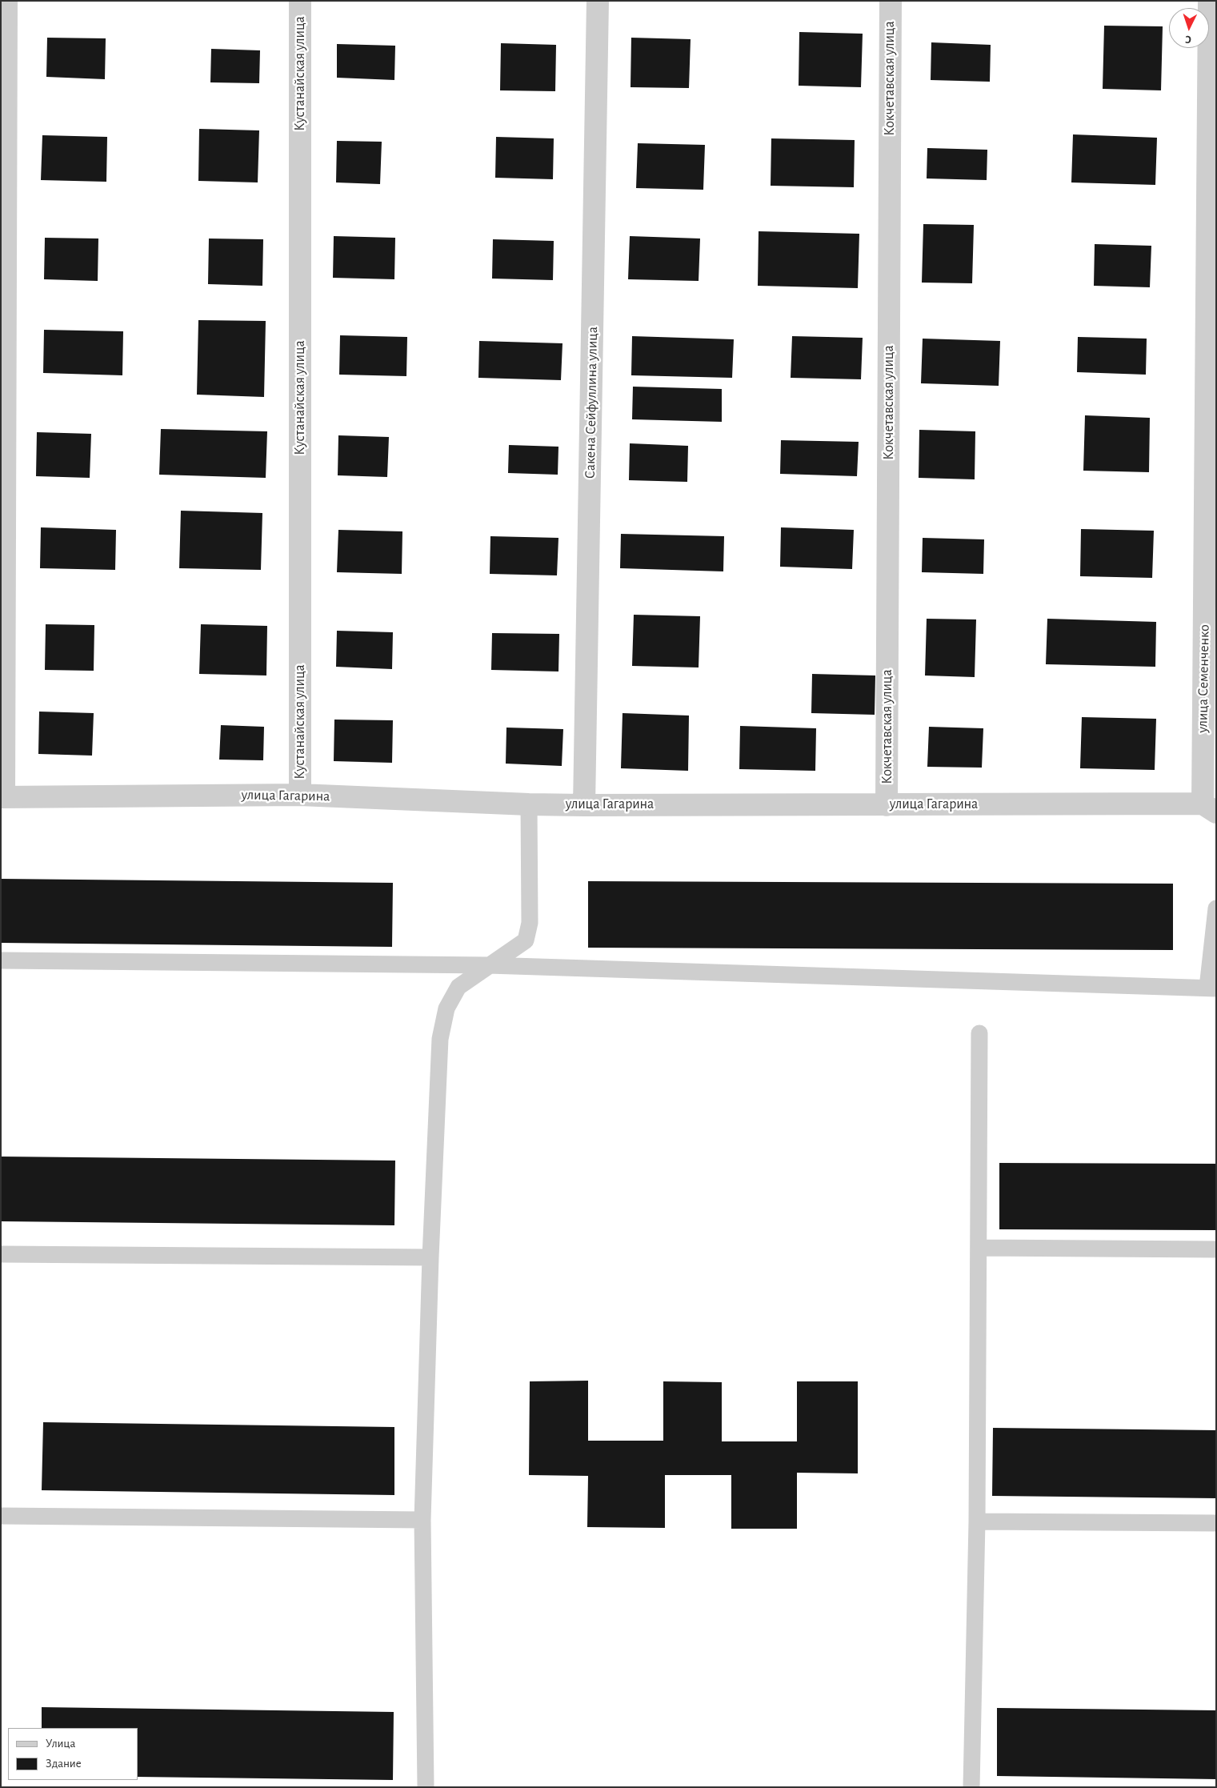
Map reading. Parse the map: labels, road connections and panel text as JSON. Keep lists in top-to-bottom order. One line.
{"streets":{"street":["Кустанайская улица","Кокчетавская улица","Сакена Сейфуллина улица","улица Семенченко","улица Гагарина"]},"crossings":[["Кустанайская улица","улица Гагарина"],["Кокчетавская улица","улица Гагарина"],["Сакена Сейфуллина улица","улица Гагарина"],["улица Семенченко","улица Гагарина"]],"legend":["Улица","Здание"],"north":"bottom"}
